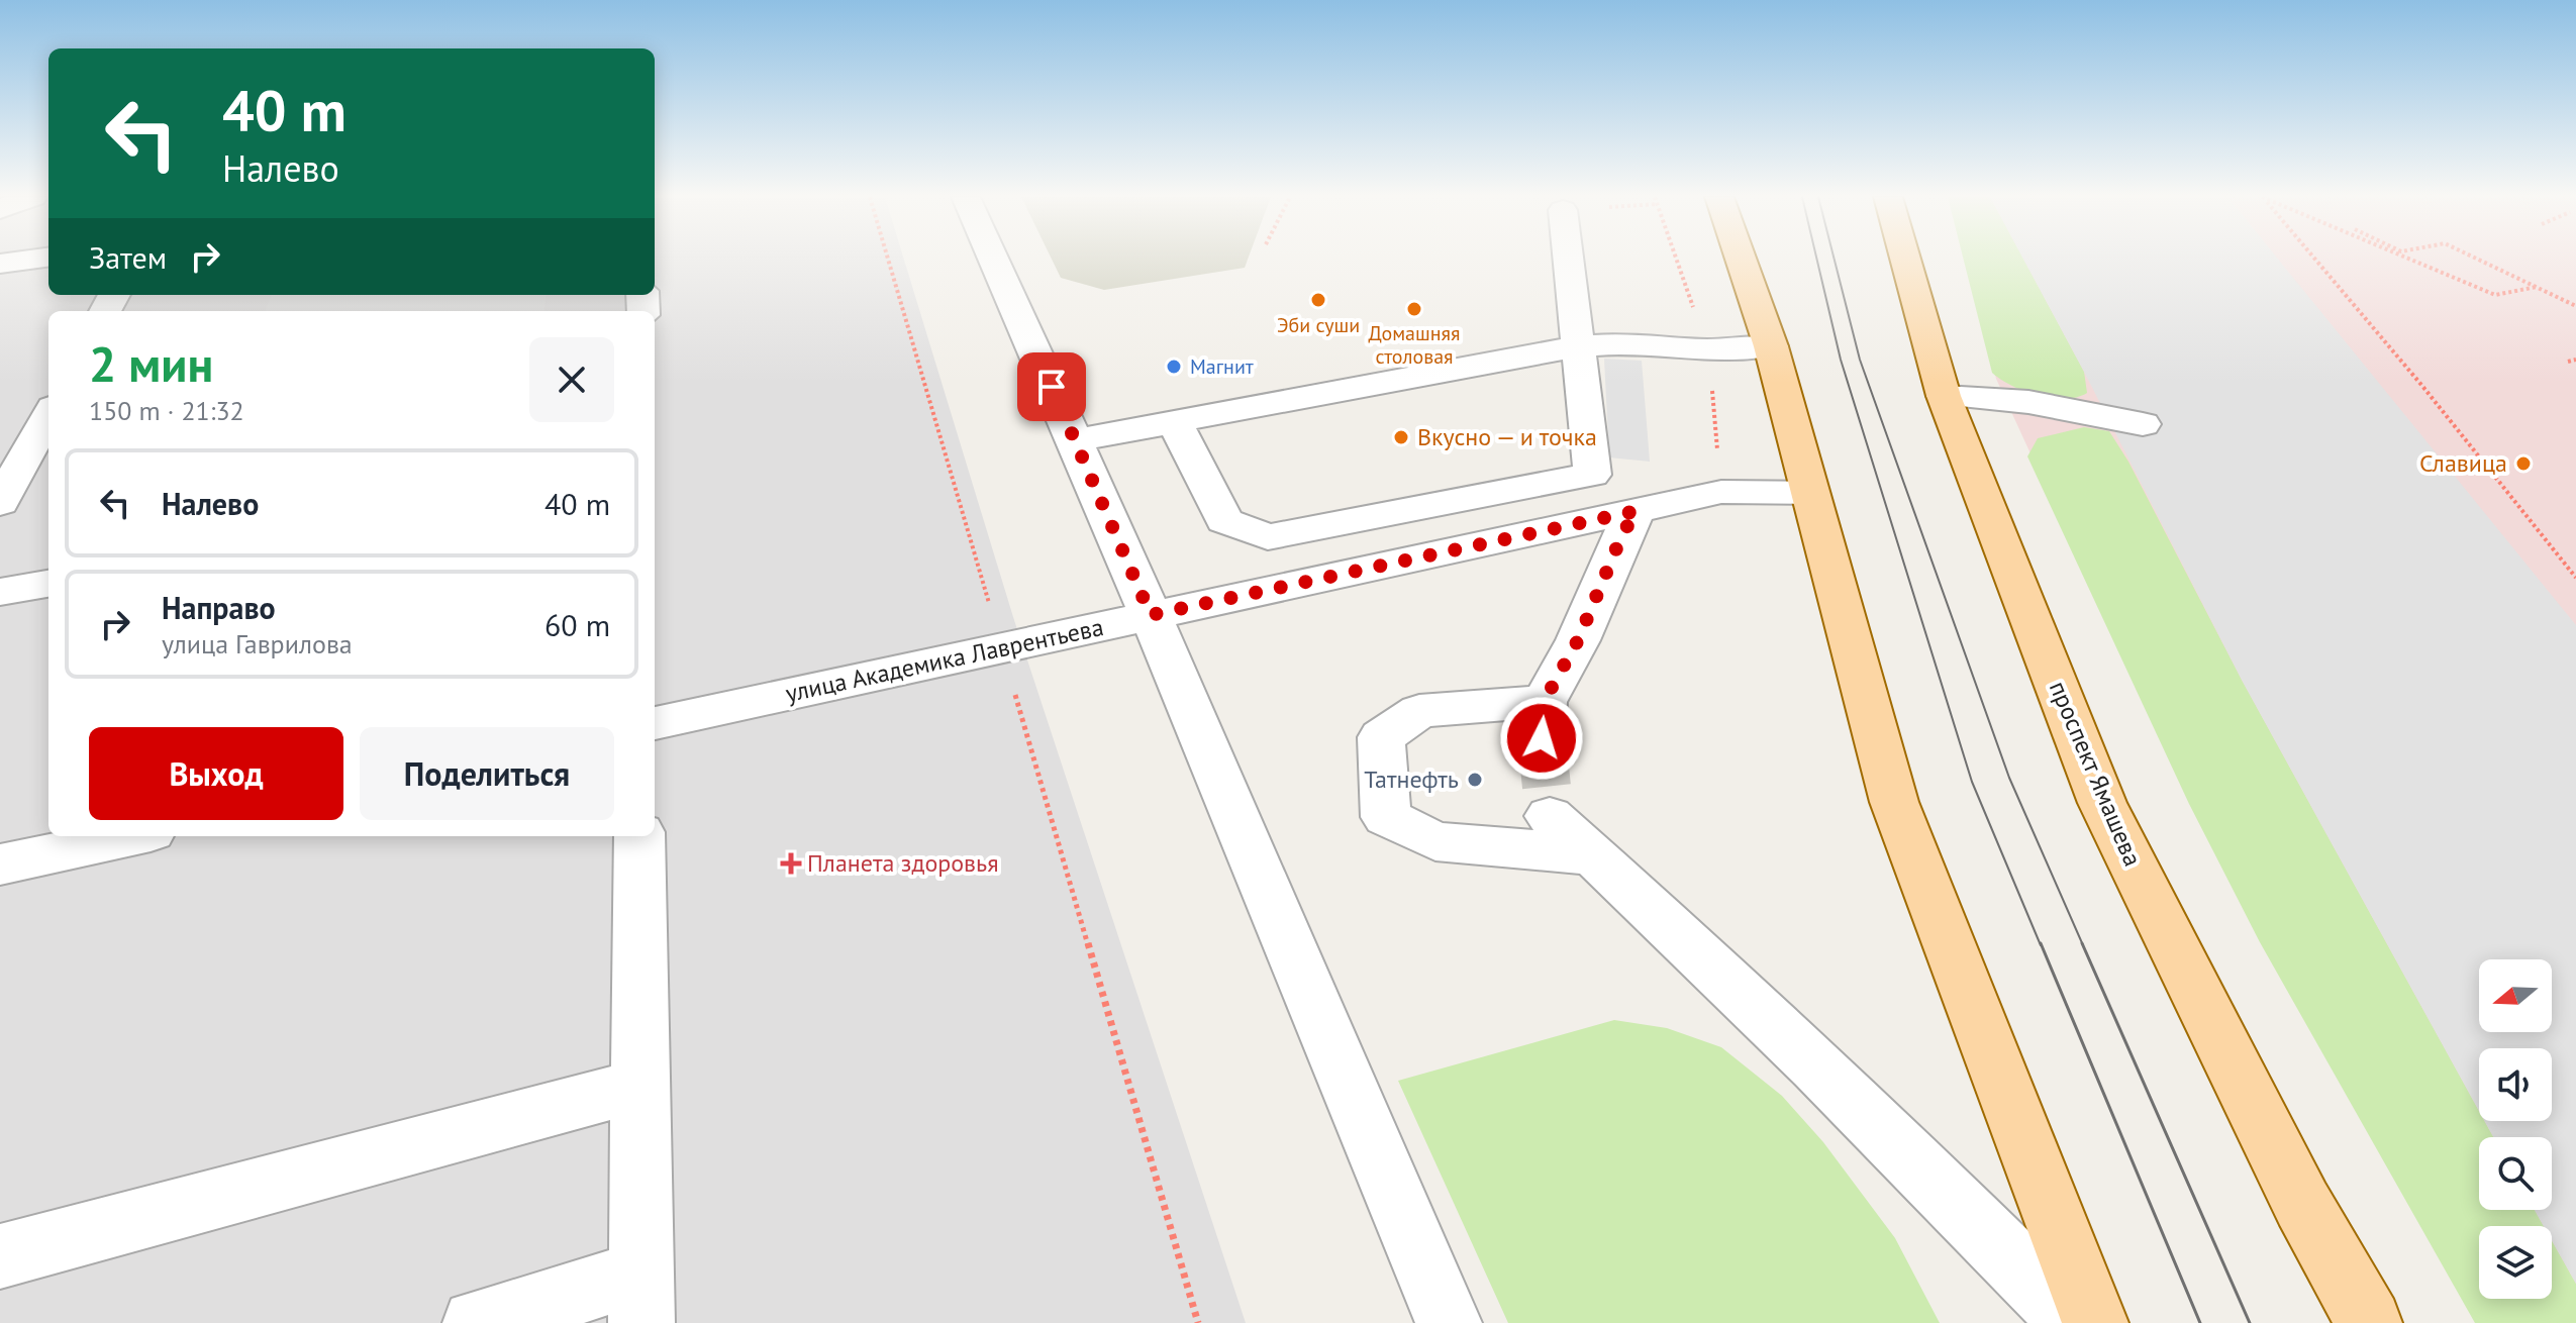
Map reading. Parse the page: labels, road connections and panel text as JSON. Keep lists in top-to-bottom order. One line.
{"streets":{"main road":["проспект Ямашева"],"street":["улица Академика Лаврентьева"]},"places":{"other":["Эби суши","Домашняя столовая","Магнит","Вкусно — и точка","Славица","Татнефть"],"health":["Планета здоровья"]},"north":"left","page":{"turn":["40 m","Налево"],"then":"Затем","heading":["2 мин","150 m · 21:32"],"list":[{"name":"Налево","value":"40 m"},{"name":"Направо","note":"улица Гаврилова","value":"60 m"}],"buttons":["Выход","Поделиться"]}}
